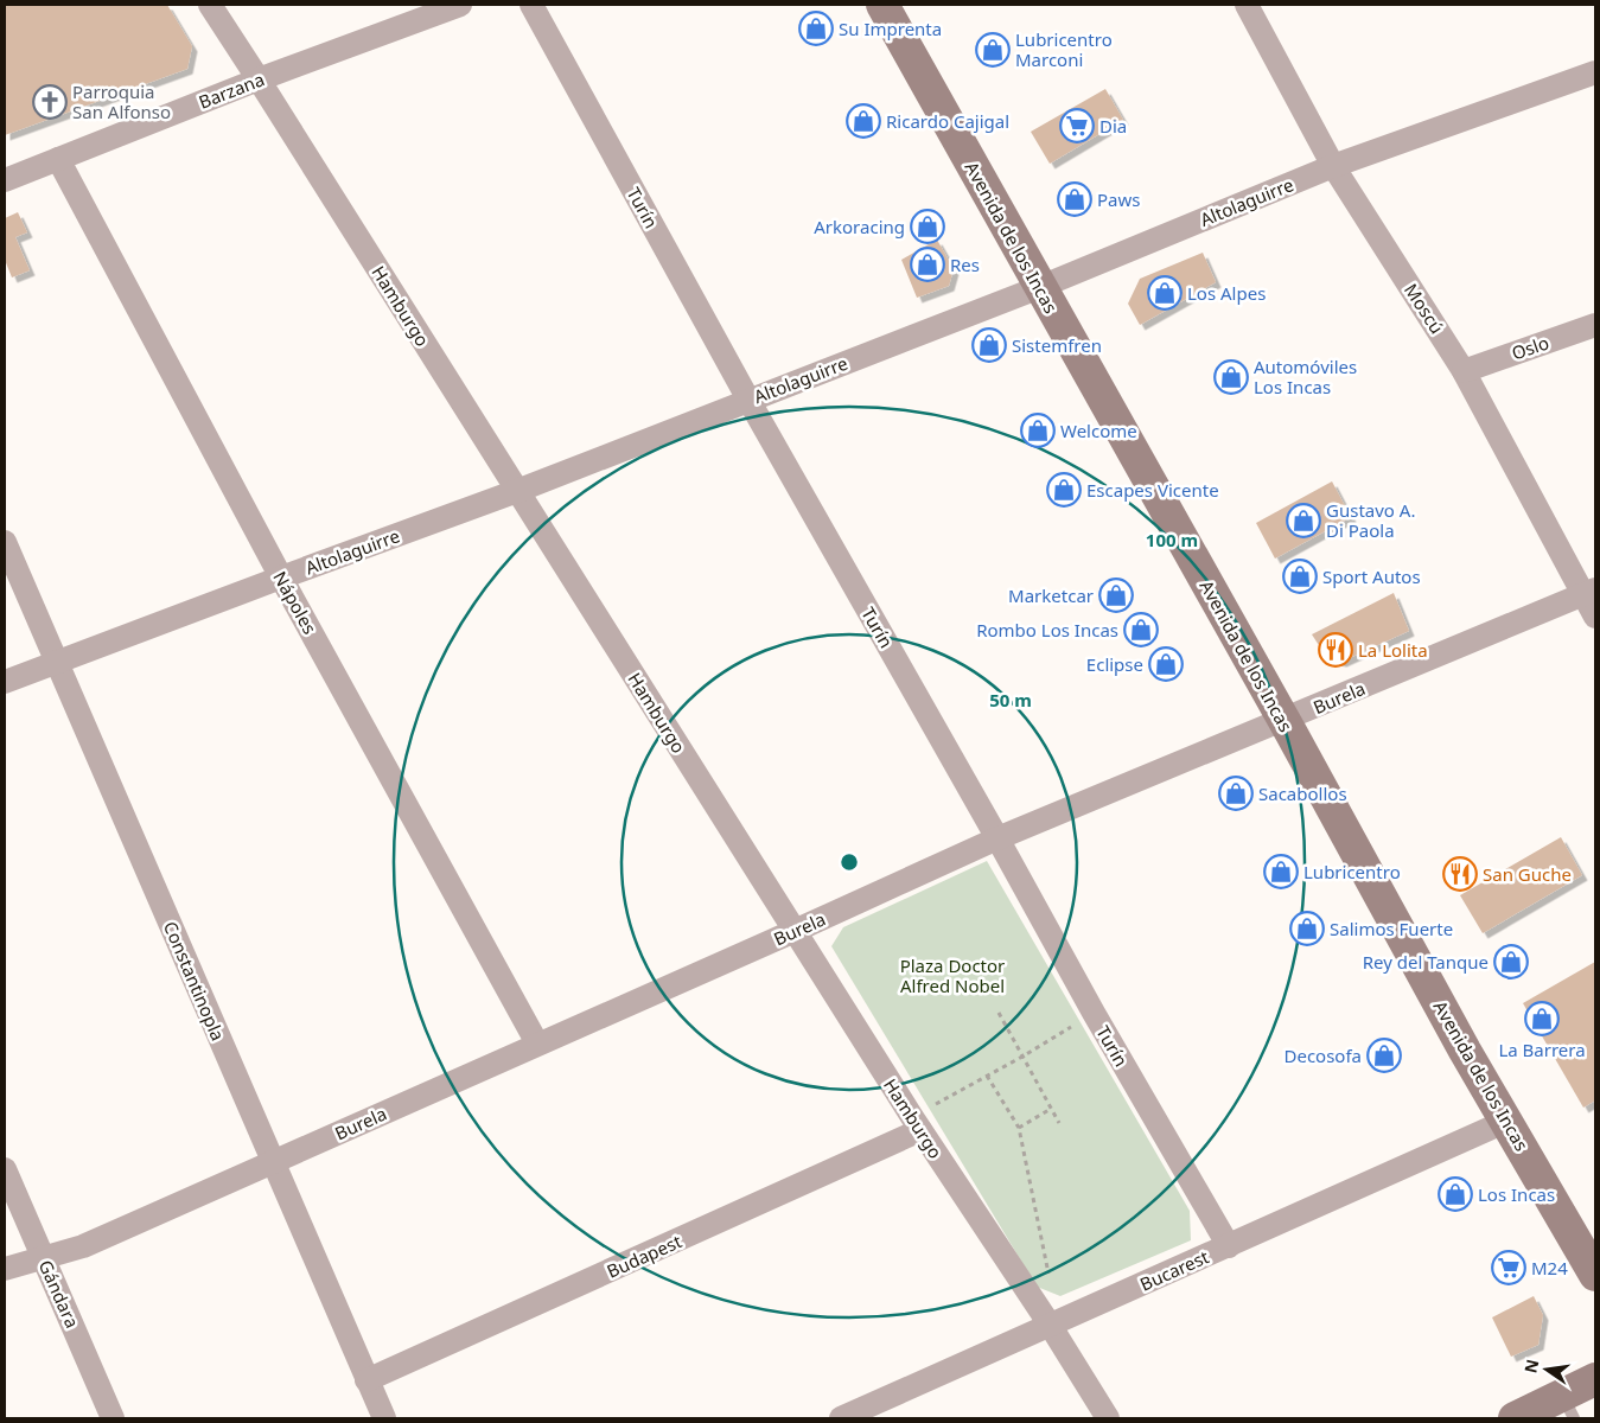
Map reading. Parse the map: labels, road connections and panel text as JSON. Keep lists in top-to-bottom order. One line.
{"streets":{"main road":["Avenida de los Incas"],"street":["Barzana","Altolaguirre","Turín","Hamburgo","Moscú","Oslo","Nápoles","Burela","Constantinopla","Budapest","Bucarest","Gándara"]},"crossings":[["Barzana","Hamburgo"],["Barzana","Nápoles"],["Altolaguirre","Turín"],["Altolaguirre","Avenida de los Incas"],["Altolaguirre","Hamburgo"],["Altolaguirre","Moscú"],["Altolaguirre","Nápoles"],["Altolaguirre","Constantinopla"],["Turín","Burela"],["Turín","Bucarest"],["Avenida de los Incas","Burela"],["Avenida de los Incas","Bucarest"],["Hamburgo","Burela"],["Hamburgo","Budapest"],["Hamburgo","Bucarest"],["Moscú","Oslo"],["Moscú","Burela"],["Nápoles","Burela"],["Burela","Constantinopla"],["Burela","Gándara"],["Constantinopla","Budapest"]],"parks":["Plaza Doctor Alfred Nobel"],"places":{"shop":["Su Imprenta","Lubricentro Marconi","Ricardo Cajigal","Paws","Arkoracing","Res","Los Alpes","Sistemfren","Automóviles Los Incas","Welcome","Escapes Vicente","Gustavo A. Di Paola","Sport Autos","Marketcar","Rombo Los Incas","Eclipse","Sacabollos","Lubricentro","Salimos Fuerte","Rey del Tanque","La Barrera","Decosofa","Los Incas"],"church":["Parroquia San Alfonso"],"supermarket":["Dia","M24"],"restaurant":["La Lolita","San Guche"]},"north":"left","rings":["100 m","50 m"]}
